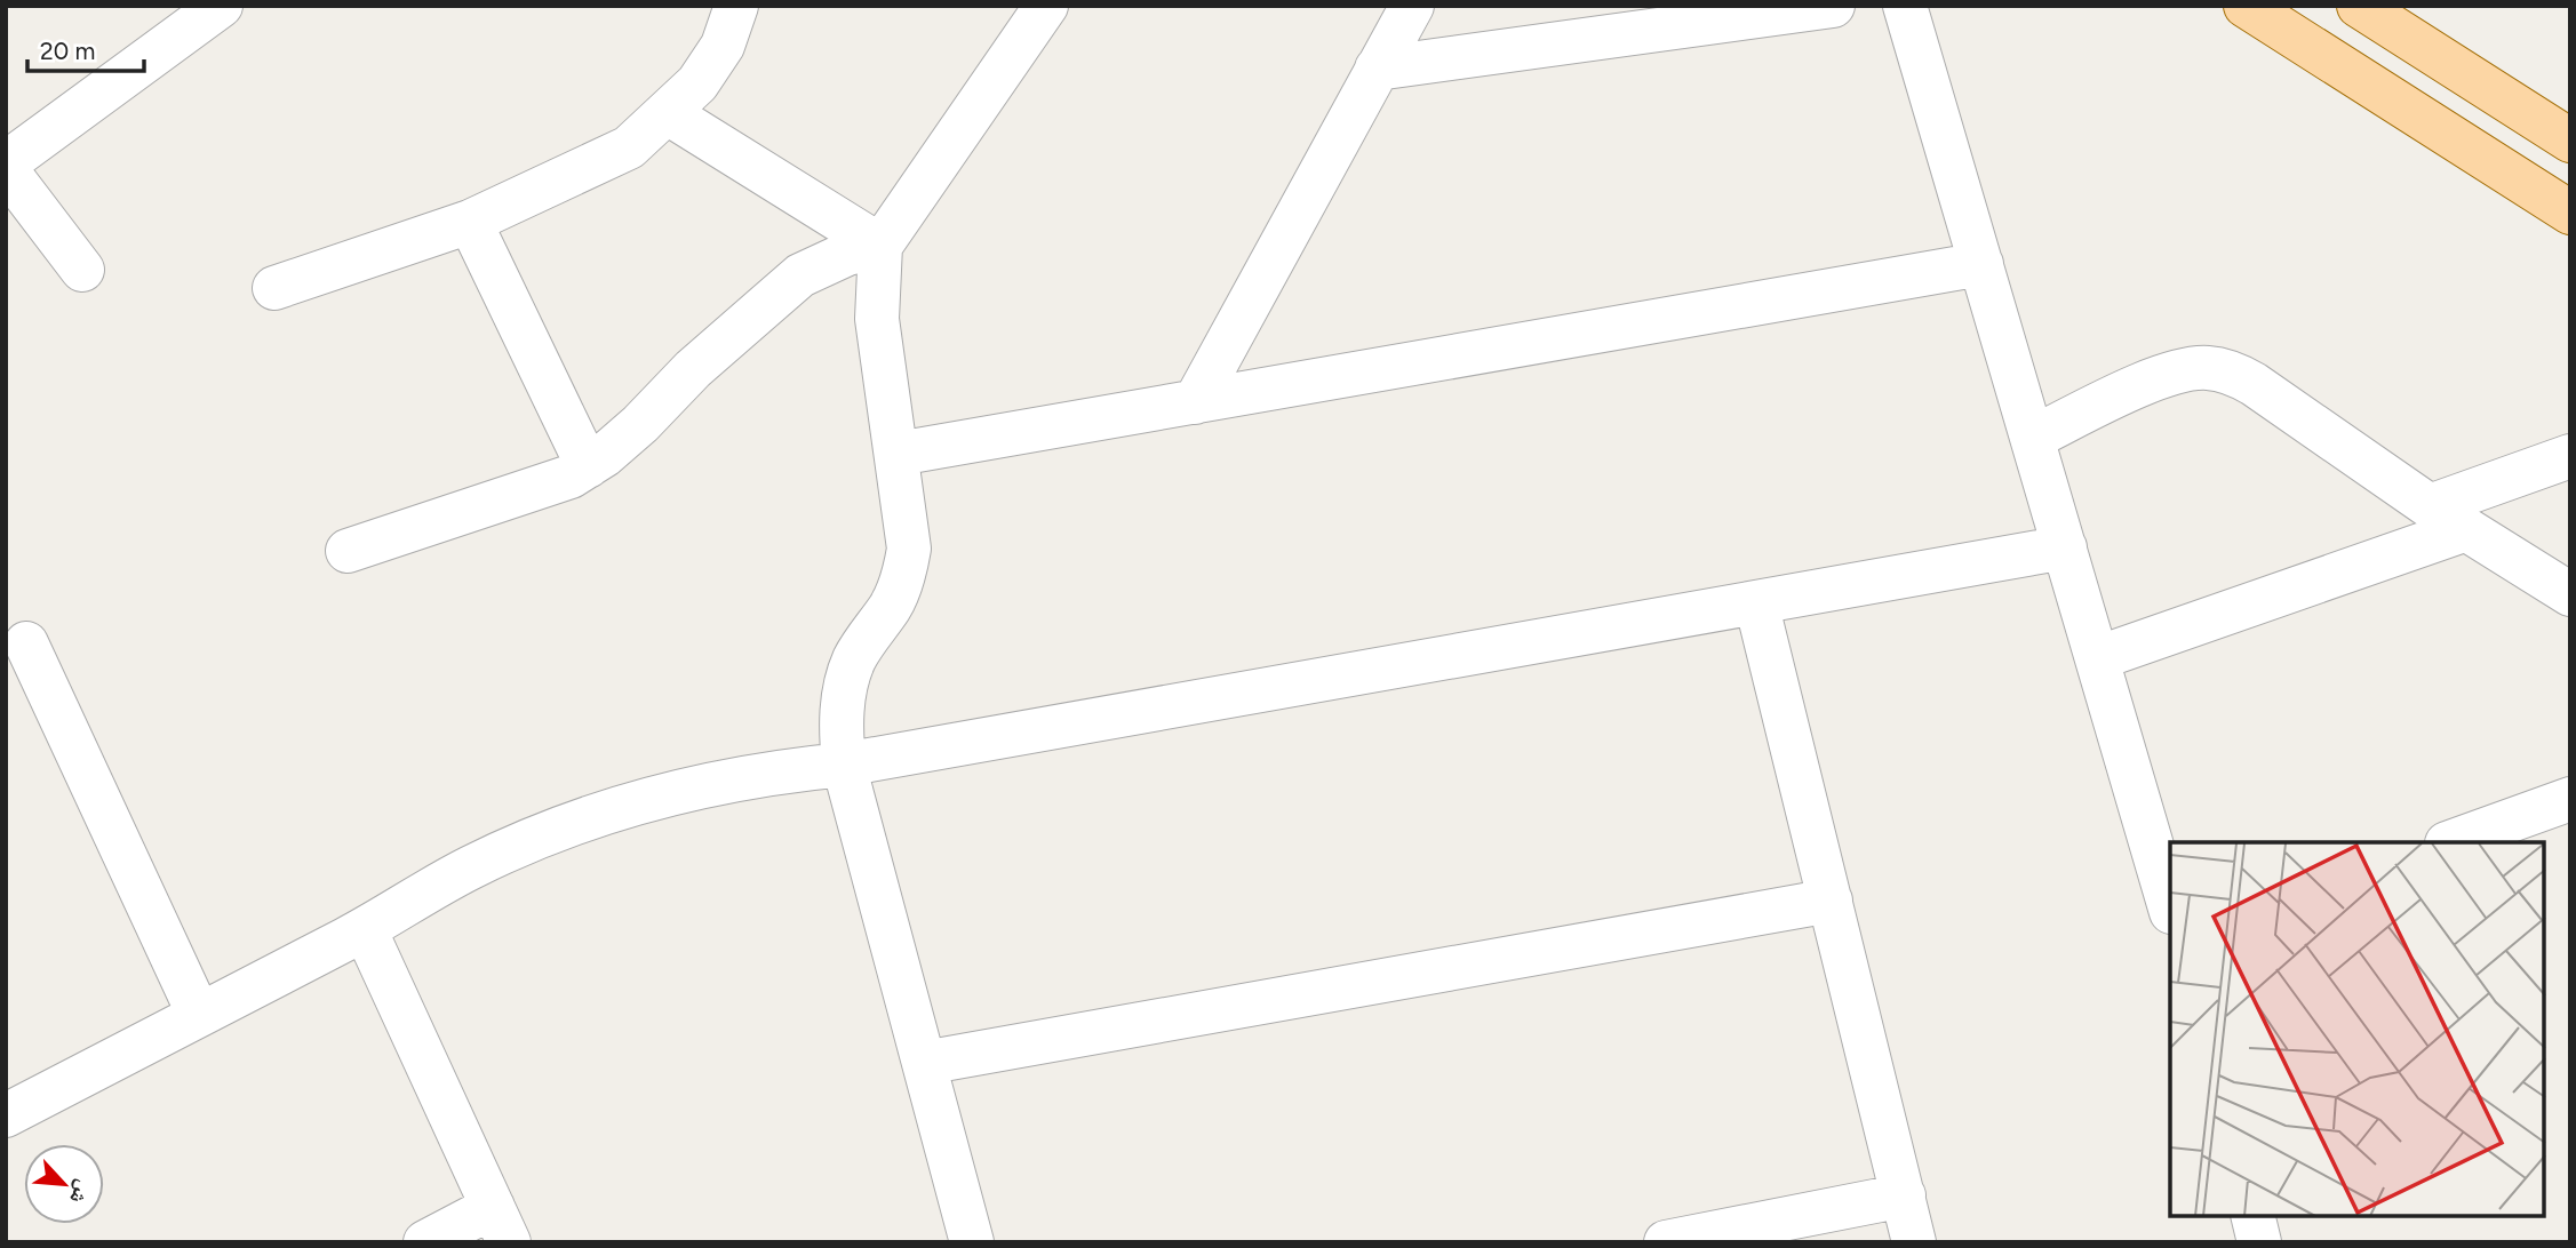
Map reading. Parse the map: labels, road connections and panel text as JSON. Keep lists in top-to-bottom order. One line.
{"scale_bar":"20 m","north":"bottom right"}
